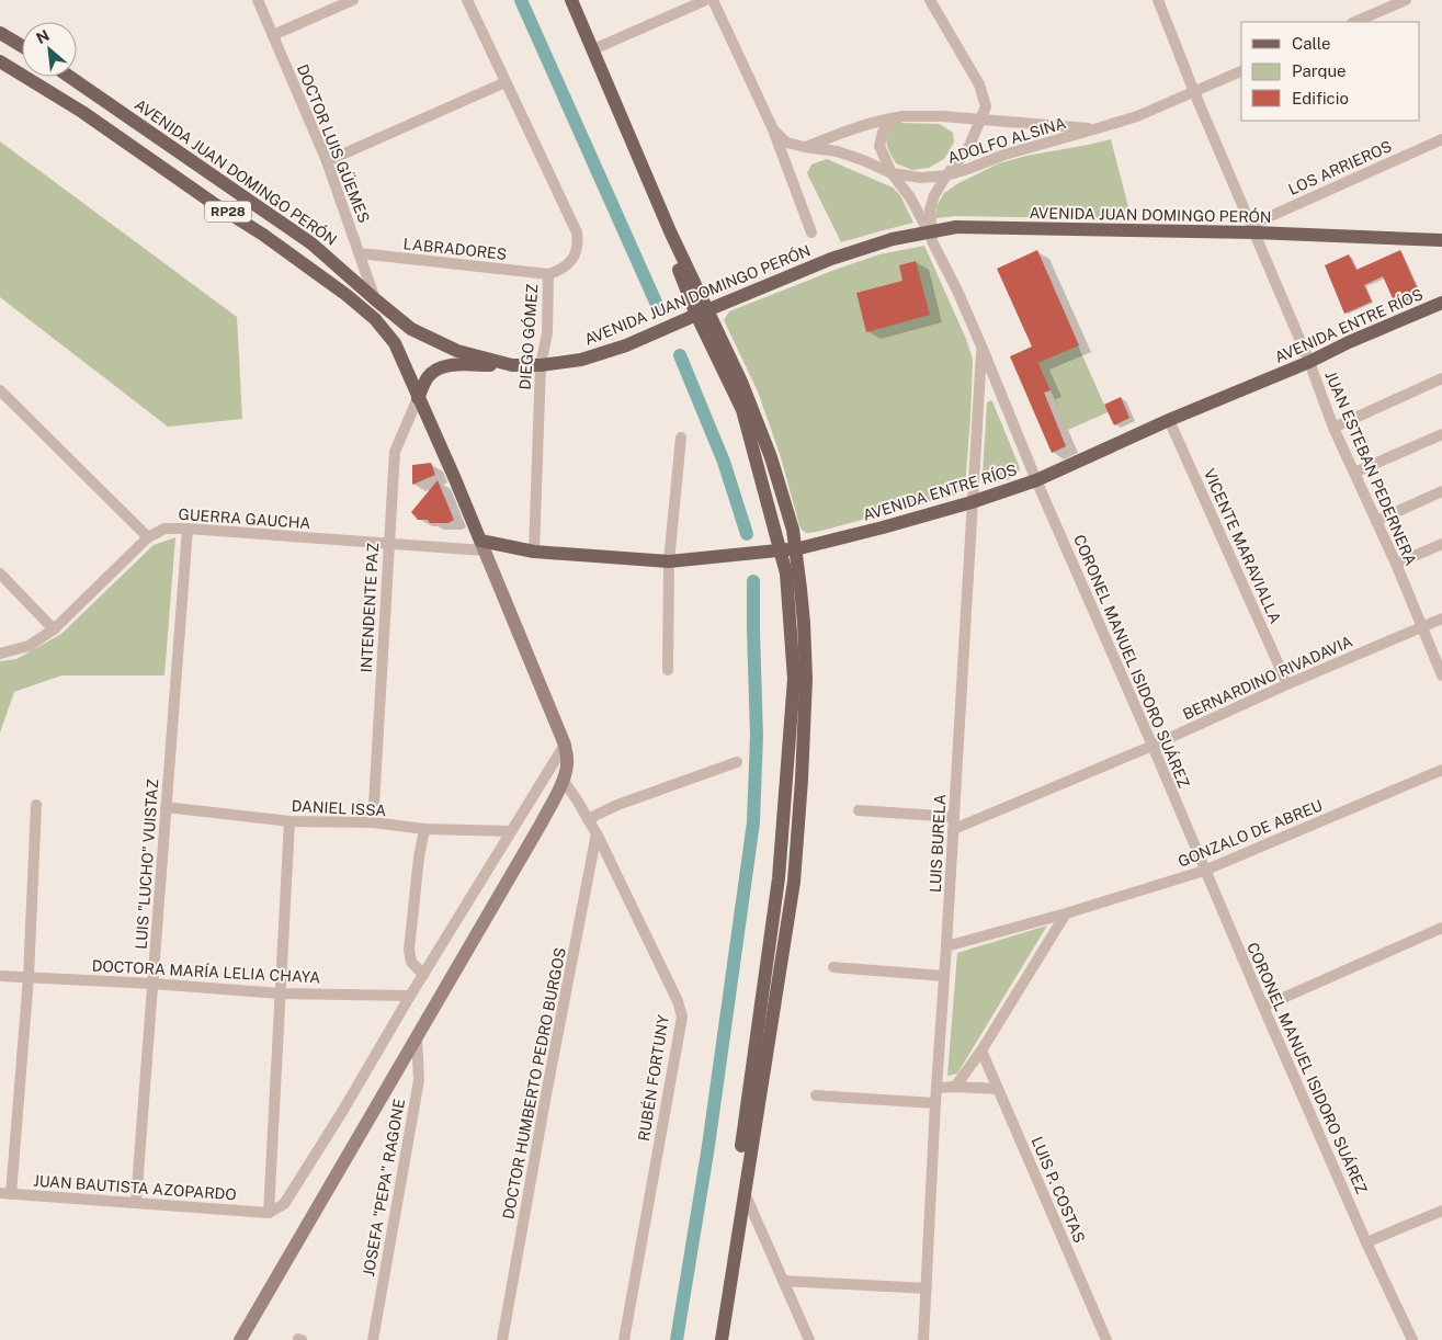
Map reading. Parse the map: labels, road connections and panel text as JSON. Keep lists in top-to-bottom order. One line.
{"streets":{"main road":["AVENIDA JUAN DOMINGO PERÓN","RP28","AVENIDA ENTRE RÍOS"],"street":["ADOLFO ALSINA","DOCTOR LUIS GÜEMES","LOS ARRIEROS","LABRADORES","DIEGO GÓMEZ","JUAN ESTEBAN PEDERNERA","GUERRA GAUCHA","VICENTE MARAVIALLA","INTENDENTE PAZ","CORONEL MANUEL ISIDORO SUÁREZ","BERNARDINO RIVADAVIA","DANIEL ISSA","GONZALO DE ABREU","LUIS BURELA","LUIS \"LUCHO\" VUISTAZ","DOCTORA MARÍA LELIA CHAYA","RUBÉN FORTUNY","DOCTOR HUMBERTO PEDRO BURGOS","JUAN BAUTISTA AZOPARDO","JOSEFA \"PEPA\" RAGONE","LUIS P. COSTAS"]},"crossings":[["ADOLFO ALSINA","JUAN ESTEBAN PEDERNERA"],["ADOLFO ALSINA","CORONEL MANUEL ISIDORO SUÁREZ"],["DOCTOR LUIS GÜEMES","AVENIDA JUAN DOMINGO PERÓN"],["DOCTOR LUIS GÜEMES","LABRADORES"],["LOS ARRIEROS","AVENIDA JUAN DOMINGO PERÓN"],["LOS ARRIEROS","JUAN ESTEBAN PEDERNERA"],["AVENIDA JUAN DOMINGO PERÓN","DIEGO GÓMEZ"],["AVENIDA JUAN DOMINGO PERÓN","JUAN ESTEBAN PEDERNERA"],["RP28","INTENDENTE PAZ"],["LABRADORES","DIEGO GÓMEZ"],["AVENIDA ENTRE RÍOS","DIEGO GÓMEZ"],["AVENIDA ENTRE RÍOS","JUAN ESTEBAN PEDERNERA"],["AVENIDA ENTRE RÍOS","GUERRA GAUCHA"],["AVENIDA ENTRE RÍOS","VICENTE MARAVIALLA"],["AVENIDA ENTRE RÍOS","CORONEL MANUEL ISIDORO SUÁREZ"],["AVENIDA ENTRE RÍOS","LUIS BURELA"],["JUAN ESTEBAN PEDERNERA","BERNARDINO RIVADAVIA"],["GUERRA GAUCHA","INTENDENTE PAZ"],["GUERRA GAUCHA","LUIS \"LUCHO\" VUISTAZ"],["VICENTE MARAVIALLA","BERNARDINO RIVADAVIA"],["INTENDENTE PAZ","DANIEL ISSA"],["CORONEL MANUEL ISIDORO SUÁREZ","BERNARDINO RIVADAVIA"],["CORONEL MANUEL ISIDORO SUÁREZ","GONZALO DE ABREU"],["CORONEL MANUEL ISIDORO SUÁREZ","LUIS BURELA"],["BERNARDINO RIVADAVIA","LUIS BURELA"],["DANIEL ISSA","LUIS \"LUCHO\" VUISTAZ"],["GONZALO DE ABREU","LUIS BURELA"],["LUIS \"LUCHO\" VUISTAZ","DOCTORA MARÍA LELIA CHAYA"],["LUIS \"LUCHO\" VUISTAZ","JUAN BAUTISTA AZOPARDO"],["RUBÉN FORTUNY","DOCTOR HUMBERTO PEDRO BURGOS"]],"legend":["Calle","Parque","Edificio"],"north":"top left"}
